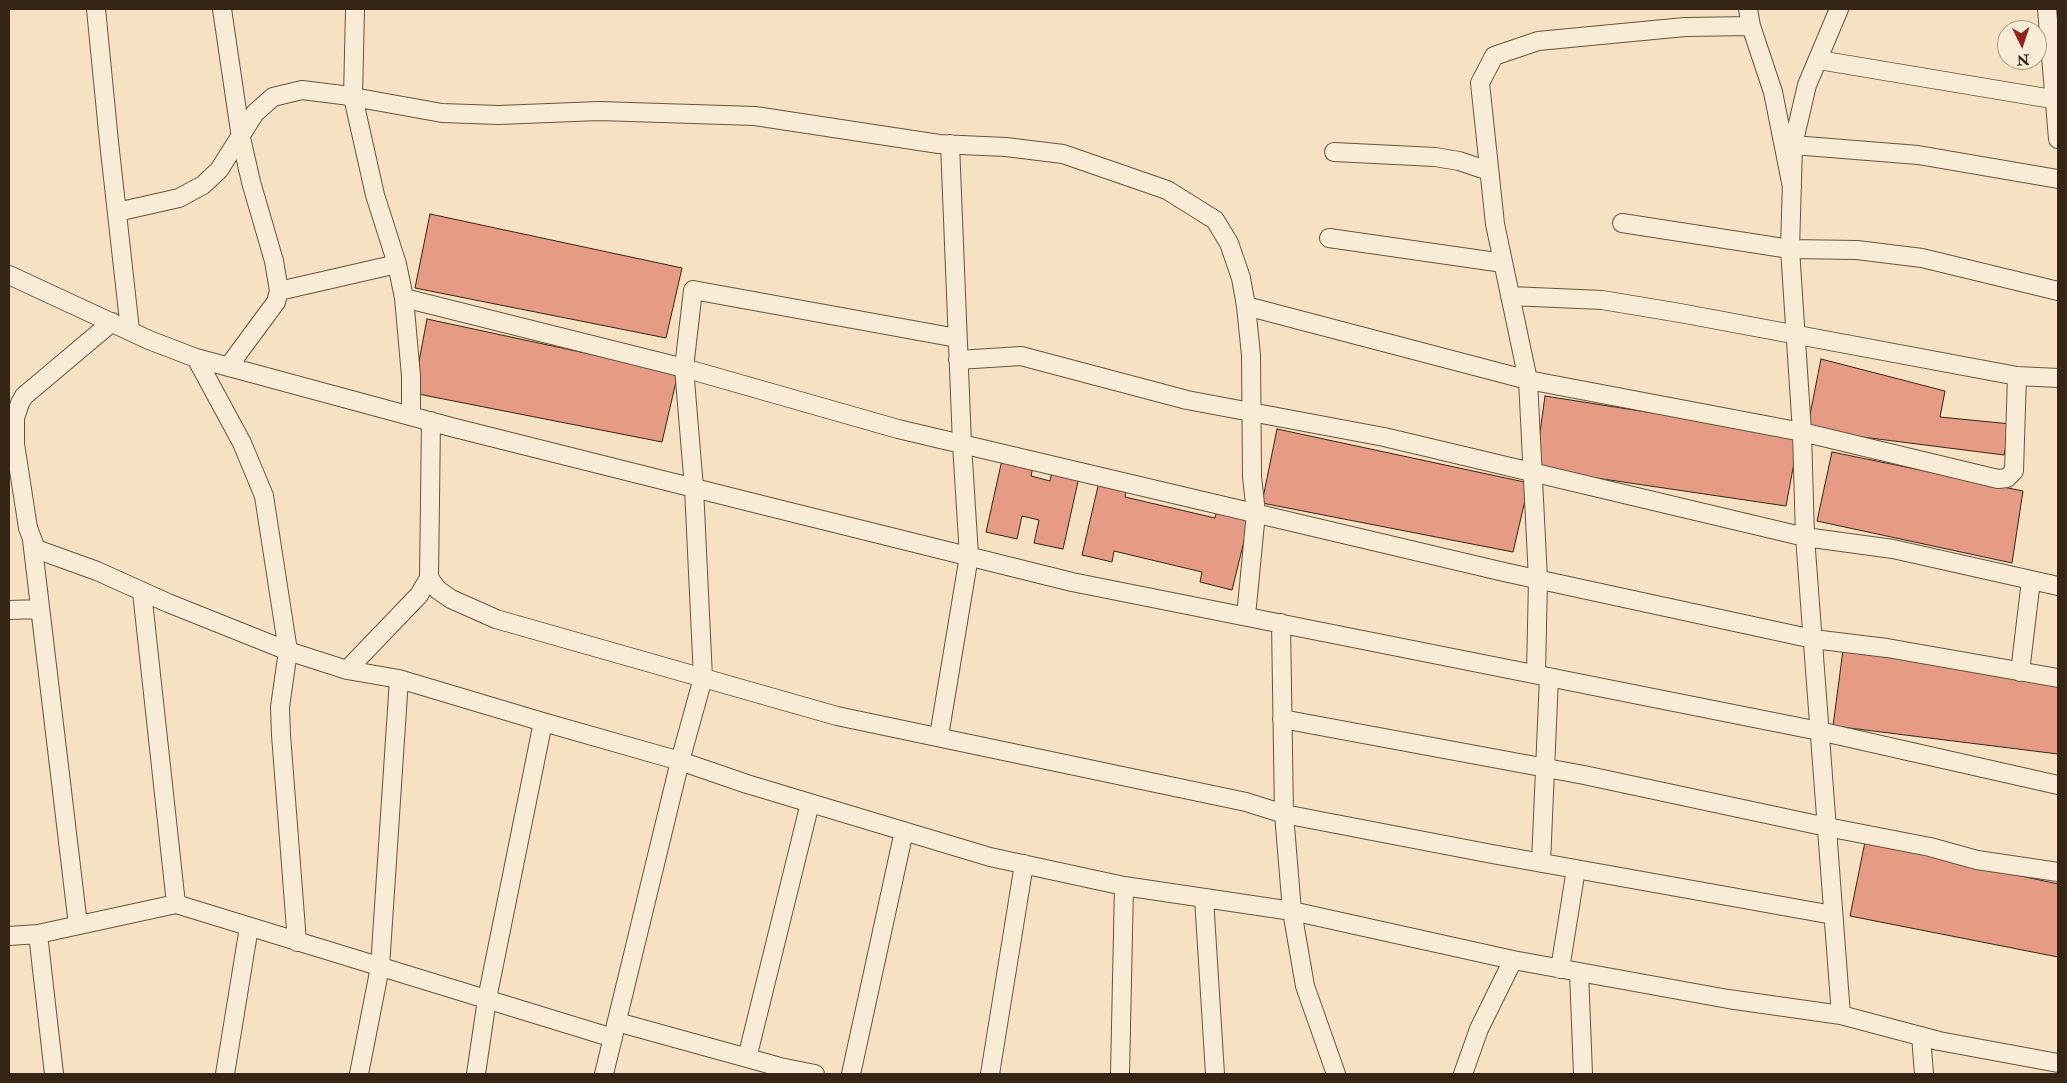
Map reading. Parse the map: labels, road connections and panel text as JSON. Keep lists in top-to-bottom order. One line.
{"north":"bottom"}
